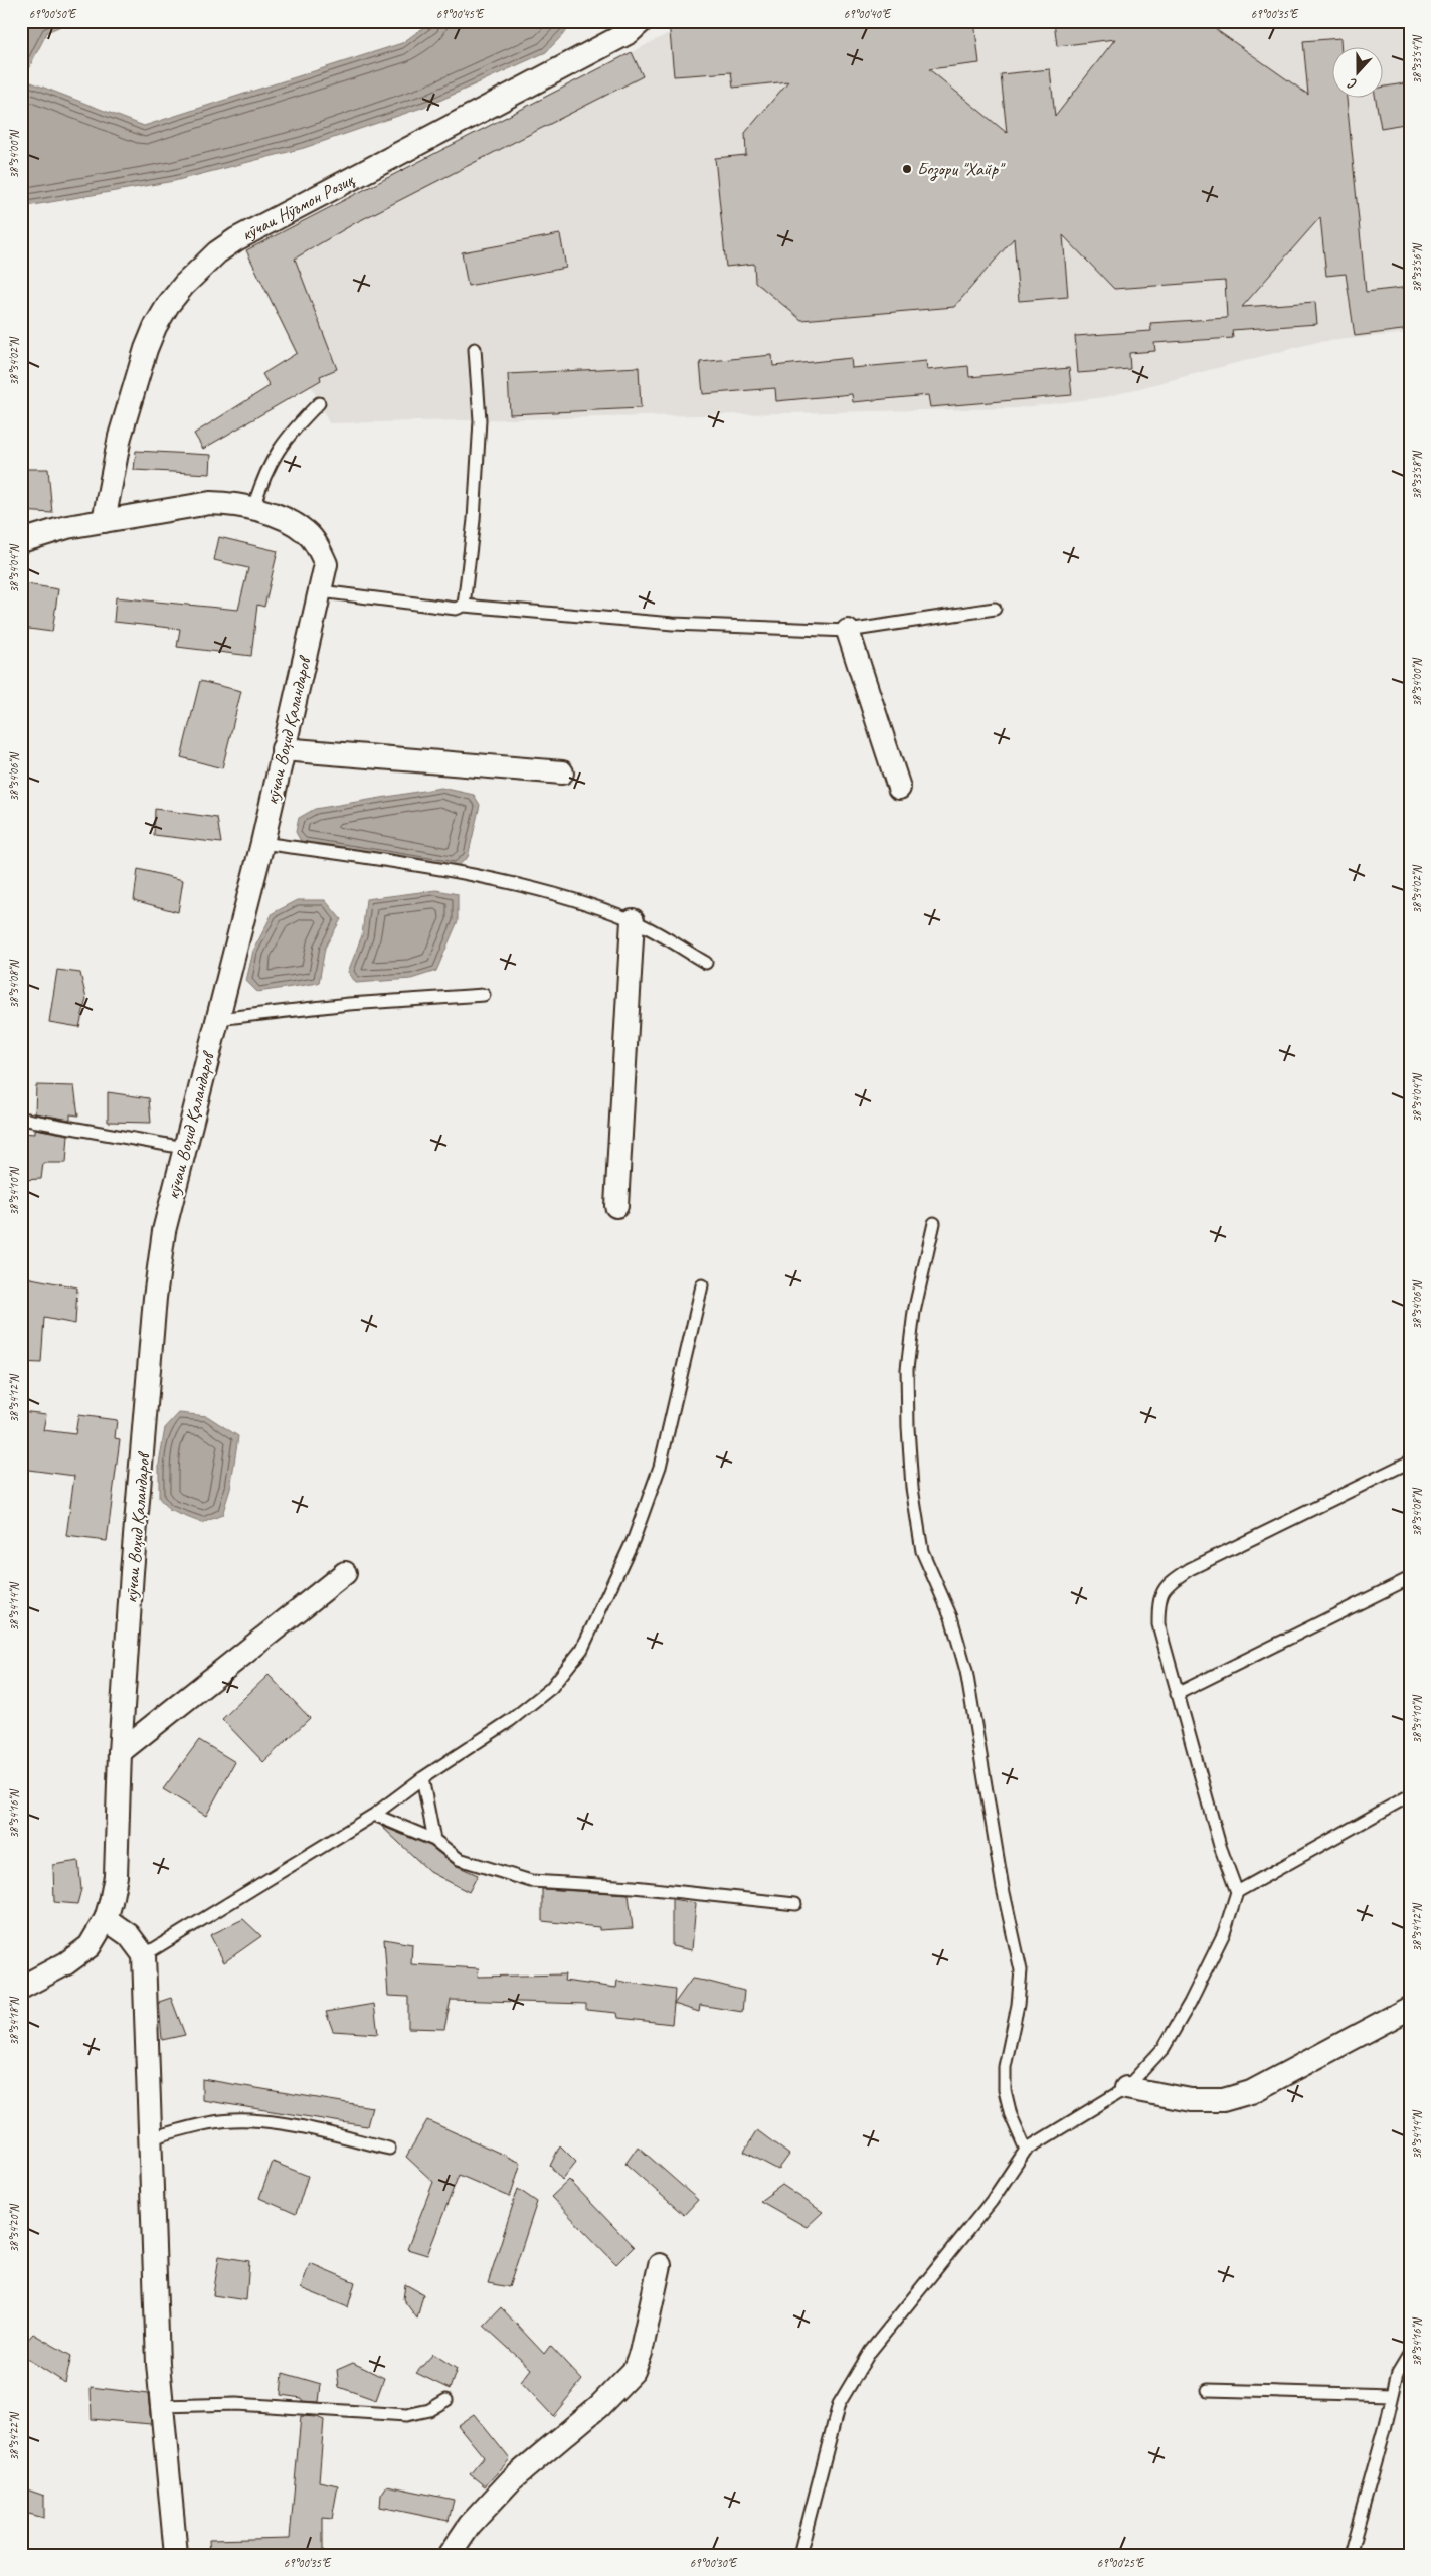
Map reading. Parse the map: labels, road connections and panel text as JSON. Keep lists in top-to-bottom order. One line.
{"streets":{"street":["кӯчаи Нӯъмон Розиқ","кӯчаи Воҳид Қаландаров"]},"crossings":[["кӯчаи Нӯъмон Розиқ","кӯчаи Воҳид Қаландаров"]],"places":["Бозори \"Хайр\""],"north":"bottom","coordinates":["69°00'50\"E","69°00'45\"E","69°00'40\"E","69°00'35\"E","38°33'54\"N","38°34'00\"N","38°33'56\"N","38°34'02\"N","38°33'58\"N","38°34'04\"N","38°34'06\"N","38°34'08\"N","38°34'10\"N","38°34'12\"N","38°34'14\"N","38°34'16\"N","38°34'18\"N","38°34'20\"N","38°34'22\"N","69°00'30\"E","69°00'25\"E"]}
